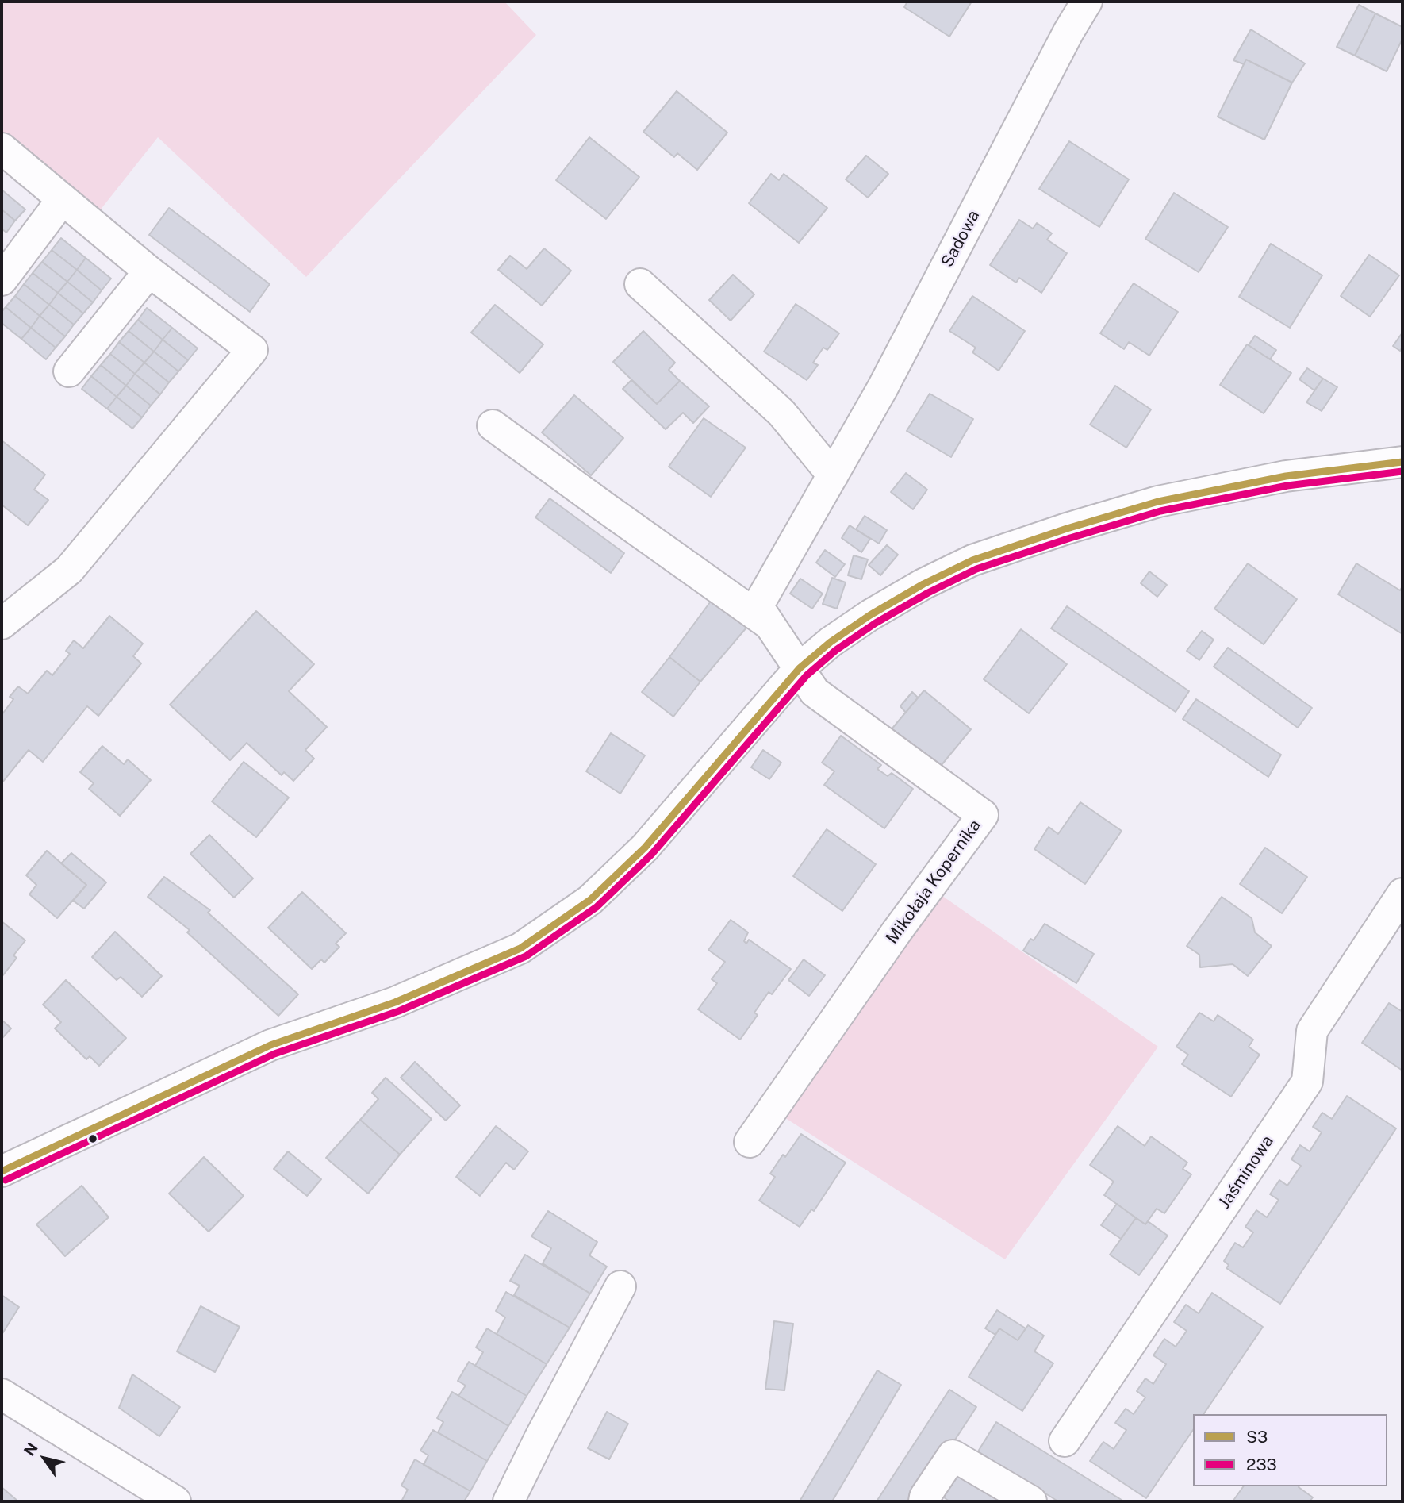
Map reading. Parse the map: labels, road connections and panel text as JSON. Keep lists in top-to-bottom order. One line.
{"streets":{"street":["Sadowa","Mikołaja Kopernika","Jaśminowa"]},"crossings":[["Sadowa","Mikołaja Kopernika"]],"lines":["transit line S3","transit line 233"],"legend":["S3","233"],"north":"top left"}
